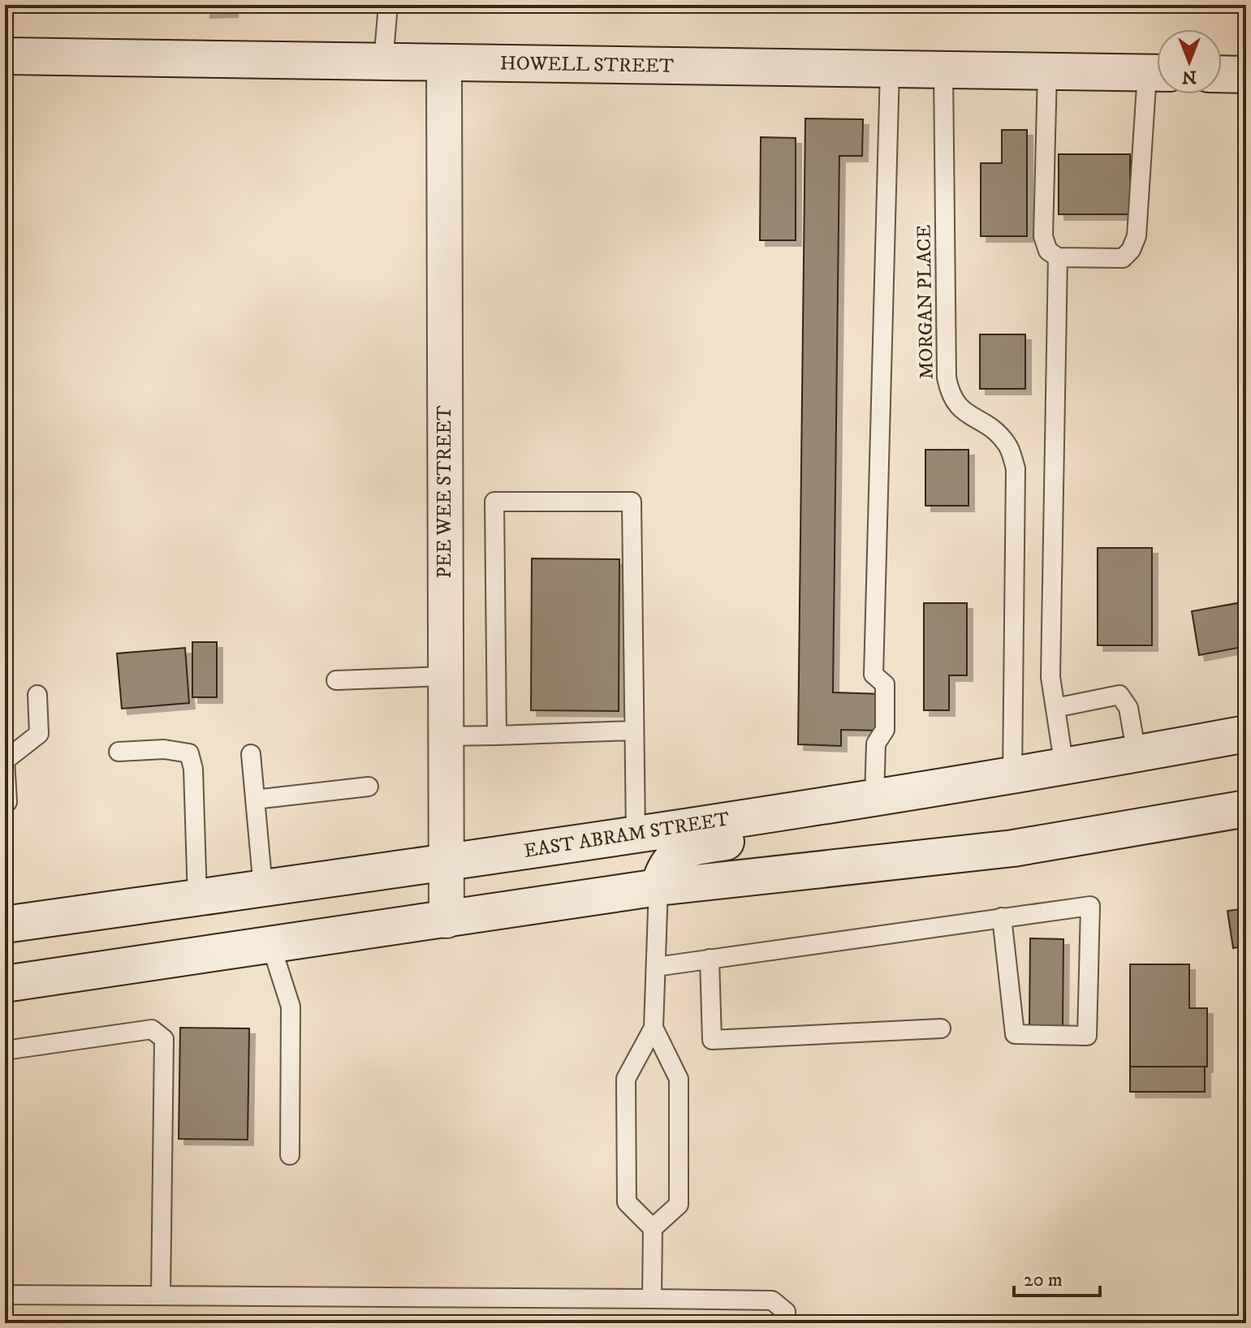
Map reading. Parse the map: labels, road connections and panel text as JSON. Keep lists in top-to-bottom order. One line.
{"streets":{"main road":["HOWELL STREET","EAST ABRAM STREET"],"street":["PEE WEE STREET"],"lane":["MORGAN PLACE"]},"crossings":[["HOWELL STREET","MORGAN PLACE"],["HOWELL STREET","PEE WEE STREET"],["MORGAN PLACE","EAST ABRAM STREET"],["PEE WEE STREET","EAST ABRAM STREET"]],"scale_bar":"20 m","north":"bottom"}
